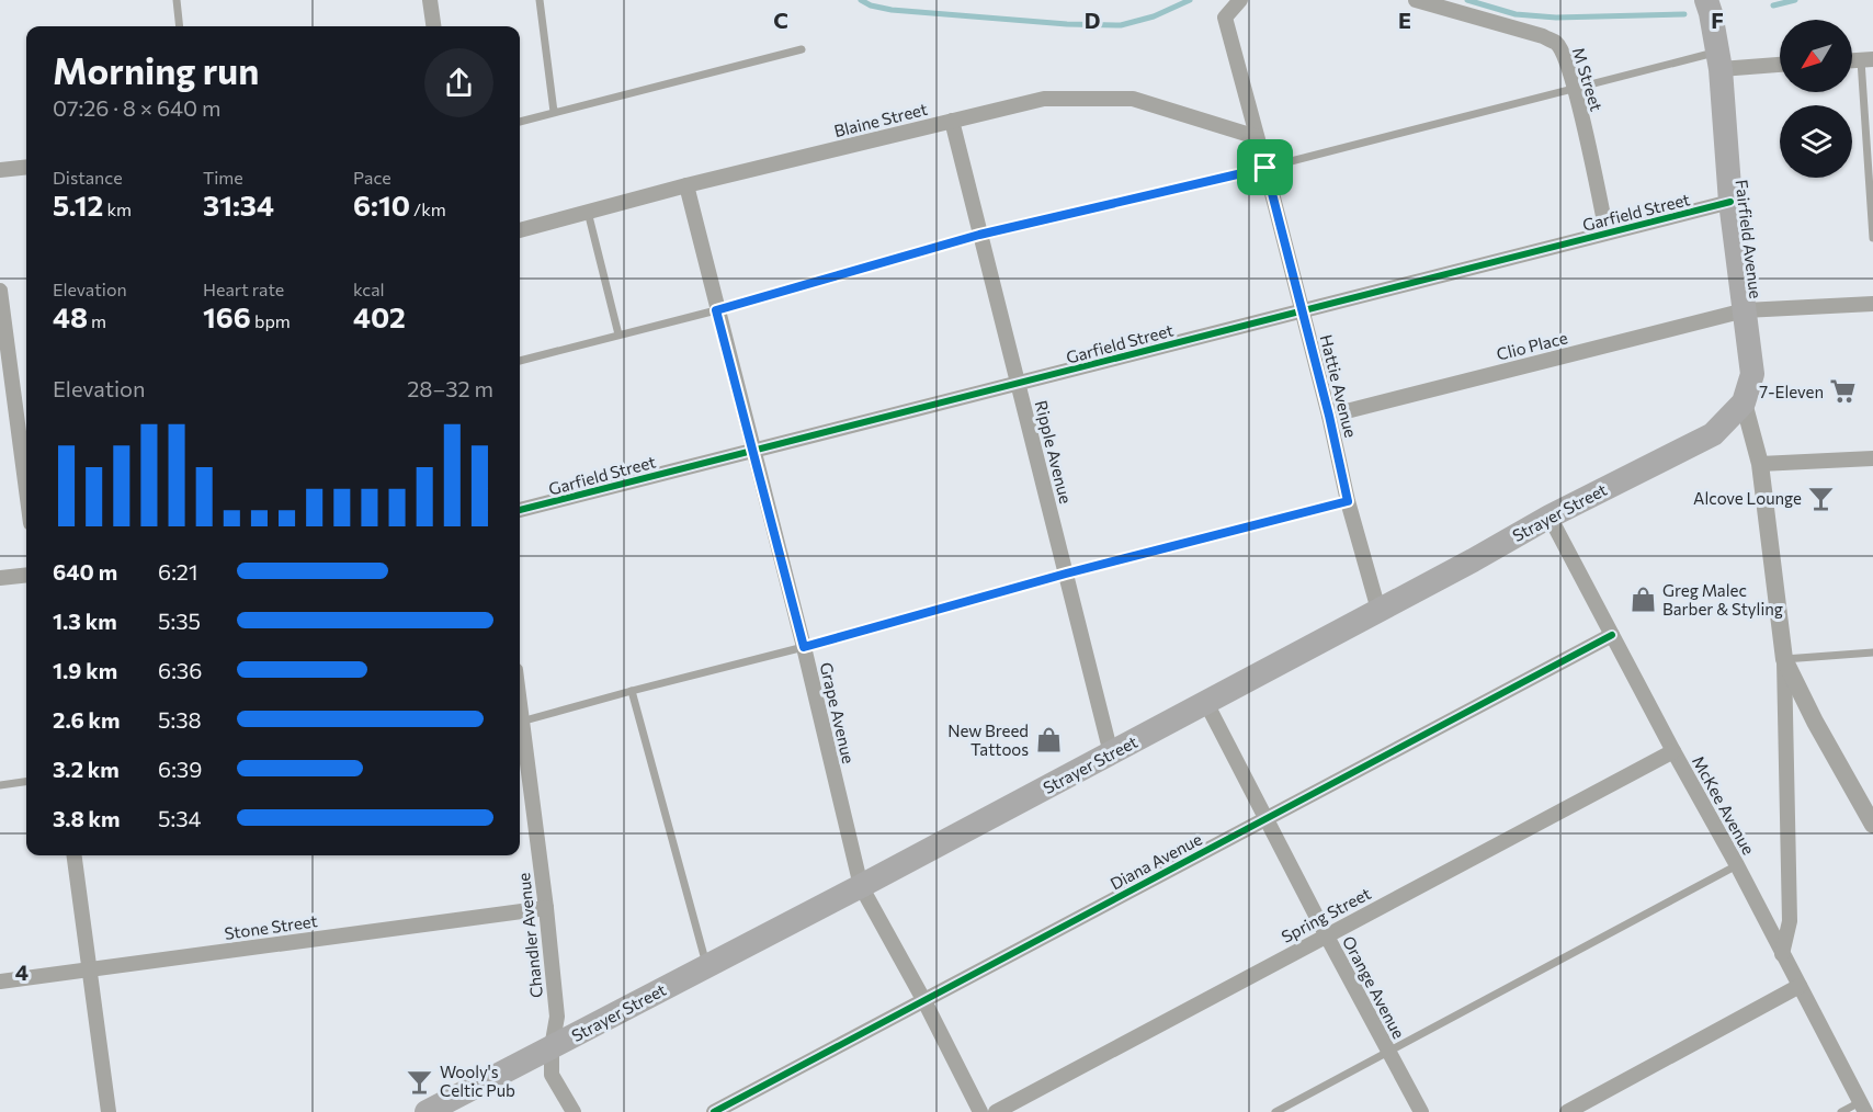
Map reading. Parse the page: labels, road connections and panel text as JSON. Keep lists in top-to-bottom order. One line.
{"streets":{"highway":["Fairfield Avenue","Strayer Street"],"street":["M Street","Blaine Street","Garfield Street","Clio Place","Hattie Avenue","Ripple Avenue","Grape Avenue","McKee Avenue","Diana Avenue","Spring Street","Stone Street","Chandler Avenue","Orange Avenue"]},"crossings":[["M Street","Garfield Street"],["Blaine Street","Hattie Avenue"],["Blaine Street","Ripple Avenue"],["Blaine Street","Grape Avenue"],["Garfield Street","Fairfield Avenue"],["Garfield Street","Hattie Avenue"],["Garfield Street","Ripple Avenue"],["Garfield Street","Grape Avenue"],["Fairfield Avenue","Clio Place"],["Fairfield Avenue","Strayer Street"],["Clio Place","Hattie Avenue"],["Hattie Avenue","Strayer Street"],["Ripple Avenue","Strayer Street"],["Strayer Street","Grape Avenue"],["Strayer Street","McKee Avenue"],["Strayer Street","Chandler Avenue"],["Strayer Street","Orange Avenue"],["Grape Avenue","Diana Avenue"],["McKee Avenue","Diana Avenue"],["McKee Avenue","Spring Street"],["Diana Avenue","Orange Avenue"],["Spring Street","Orange Avenue"],["Stone Street","Chandler Avenue"]],"places":{"supermarket":["7-Eleven"],"bar":["Alcove Lounge","Wooly's Celtic Pub"],"shop":["Greg Malec Barber & Styling","New Breed Tattoos"]},"north":"bottom left","page":{"heading":["Morning run","07:26 · 8 × 640 m"],"stats":[["Distance","5.12 km"],["Time","31:34"],["Pace","6:10 /km"],["Elevation","48 m"],["Heart rate","166 bpm"],["kcal","402"]],"chart":["Elevation","28–32 m"],"list":[{"name":"640 m","note":"6:21"},{"name":"1.3 km","note":"5:35"},{"name":"1.9 km","note":"6:36"},{"name":"2.6 km","note":"5:38"},{"name":"3.2 km","note":"6:39"},{"name":"3.8 km","note":"5:34"}]},"grid":{"columns":["C","D","E","F"],"rows":["4"]}}
